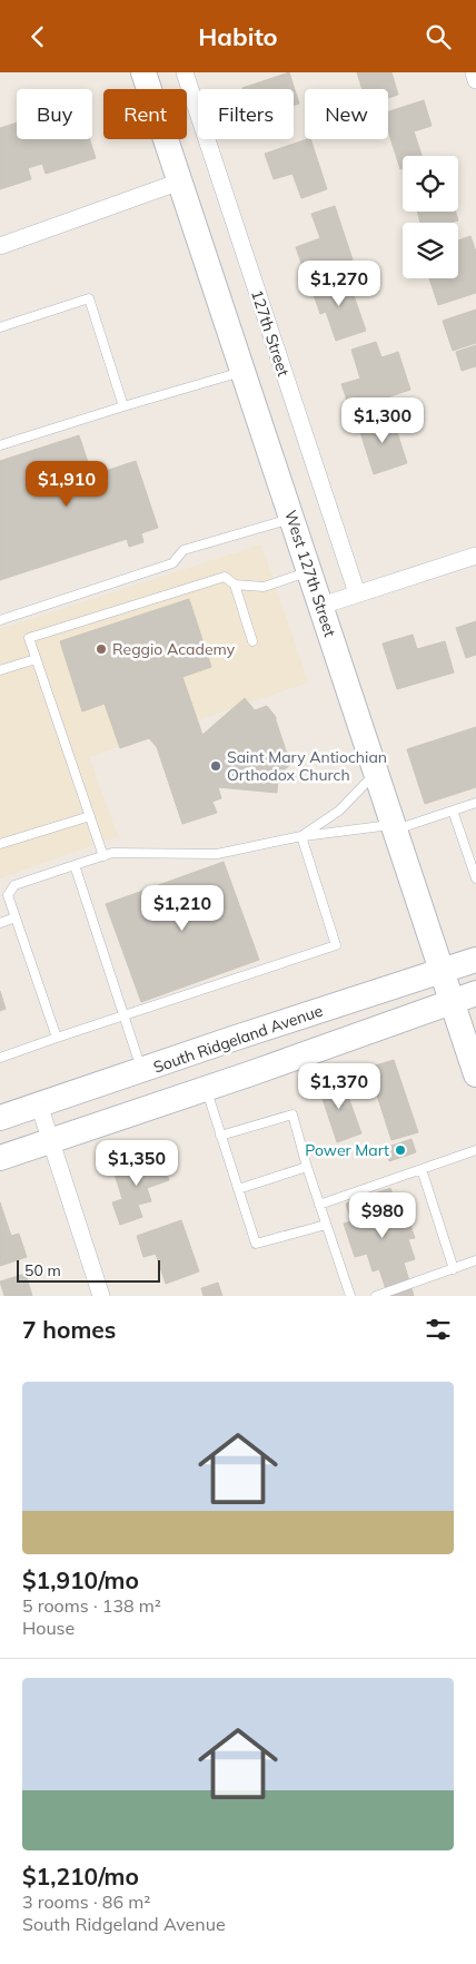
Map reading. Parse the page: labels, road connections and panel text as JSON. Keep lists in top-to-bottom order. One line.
{"streets":{"main road":["West 127th Street","South Ridgeland Avenue"],"street":["127th Street"]},"crossings":[["West 127th Street","South Ridgeland Avenue"]],"places":["Reggio Academy","Saint Mary Antiochian Orthodox Church","Power Mart"],"scale_bar":"50 m","page":{"header":"Habito","chip":["Buy","Rent","Filters","New"],"price":["$1,270","$1,300","$1,910","$1,210","$1,370","$1,350","$980"],"scale":"50 m","heading":"7 homes","list":[{"name":"$1,910/mo","note":"5 rooms · 138 m² · House"},{"name":"$1,210/mo","note":"3 rooms · 86 m² · South Ridgeland Avenue"}]}}
